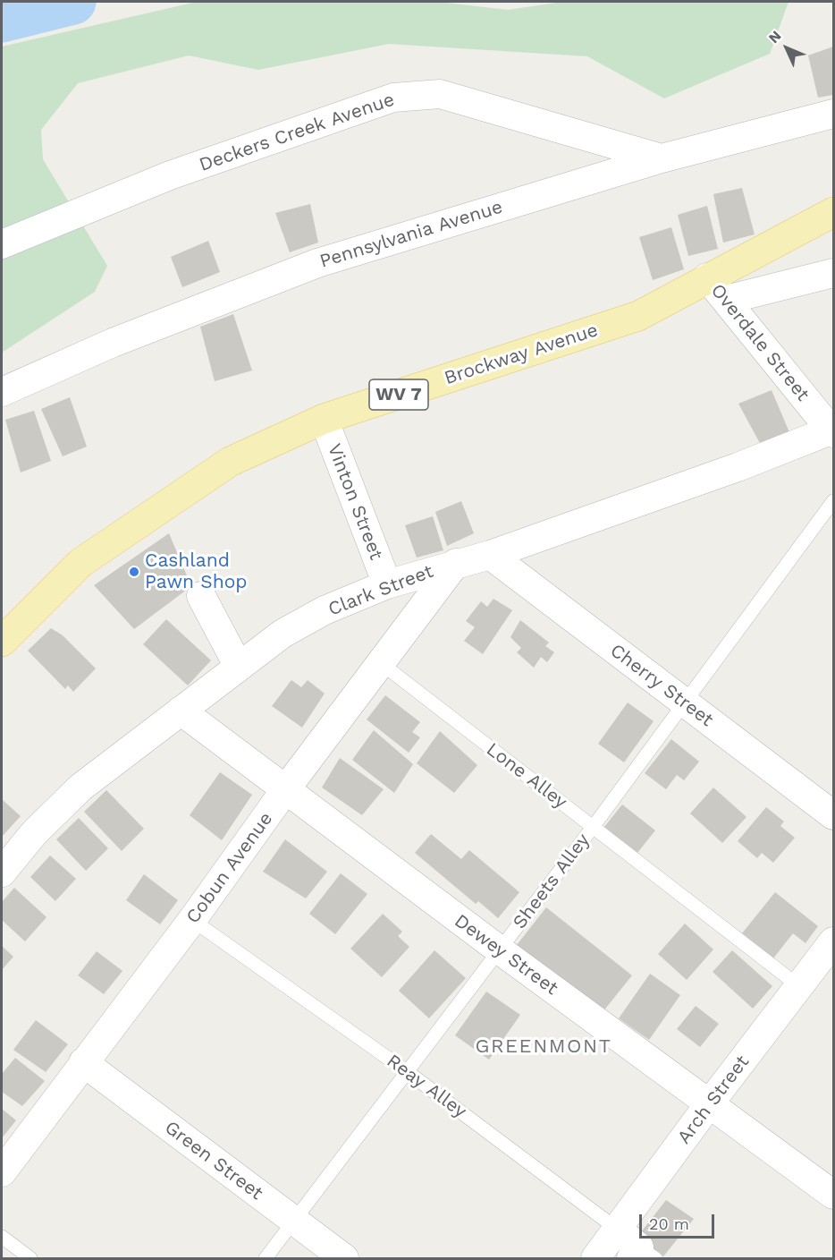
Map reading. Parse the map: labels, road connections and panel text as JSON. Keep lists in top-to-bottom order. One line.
{"streets":{"main road":["Brockway Avenue","WV 7"],"street":["Deckers Creek Avenue","Pennsylvania Avenue","Overdale Street","Vinton Street","Clark Street","Cherry Street","Cobun Avenue","Dewey Street","Reay Alley","Arch Street","Green Street"],"lane":["Lone Alley","Sheets Alley"]},"crossings":[["Deckers Creek Avenue","Pennsylvania Avenue"],["Overdale Street","Brockway Avenue"],["Overdale Street","Clark Street"],["Brockway Avenue","Vinton Street"],["Vinton Street","Clark Street"],["Clark Street","Cherry Street"],["Clark Street","Cobun Avenue"],["Clark Street","Dewey Street"],["Cherry Street","Sheets Alley"],["Lone Alley","Cobun Avenue"],["Lone Alley","Sheets Alley"],["Lone Alley","Arch Street"],["Cobun Avenue","Dewey Street"],["Cobun Avenue","Reay Alley"],["Cobun Avenue","Green Street"],["Sheets Alley","Dewey Street"],["Sheets Alley","Reay Alley"],["Sheets Alley","Green Street"],["Dewey Street","Arch Street"],["Reay Alley","Arch Street"]],"districts":["GREENMONT"],"places":["Cashland Pawn Shop"],"scale_bar":"20 m","north":"top left"}
